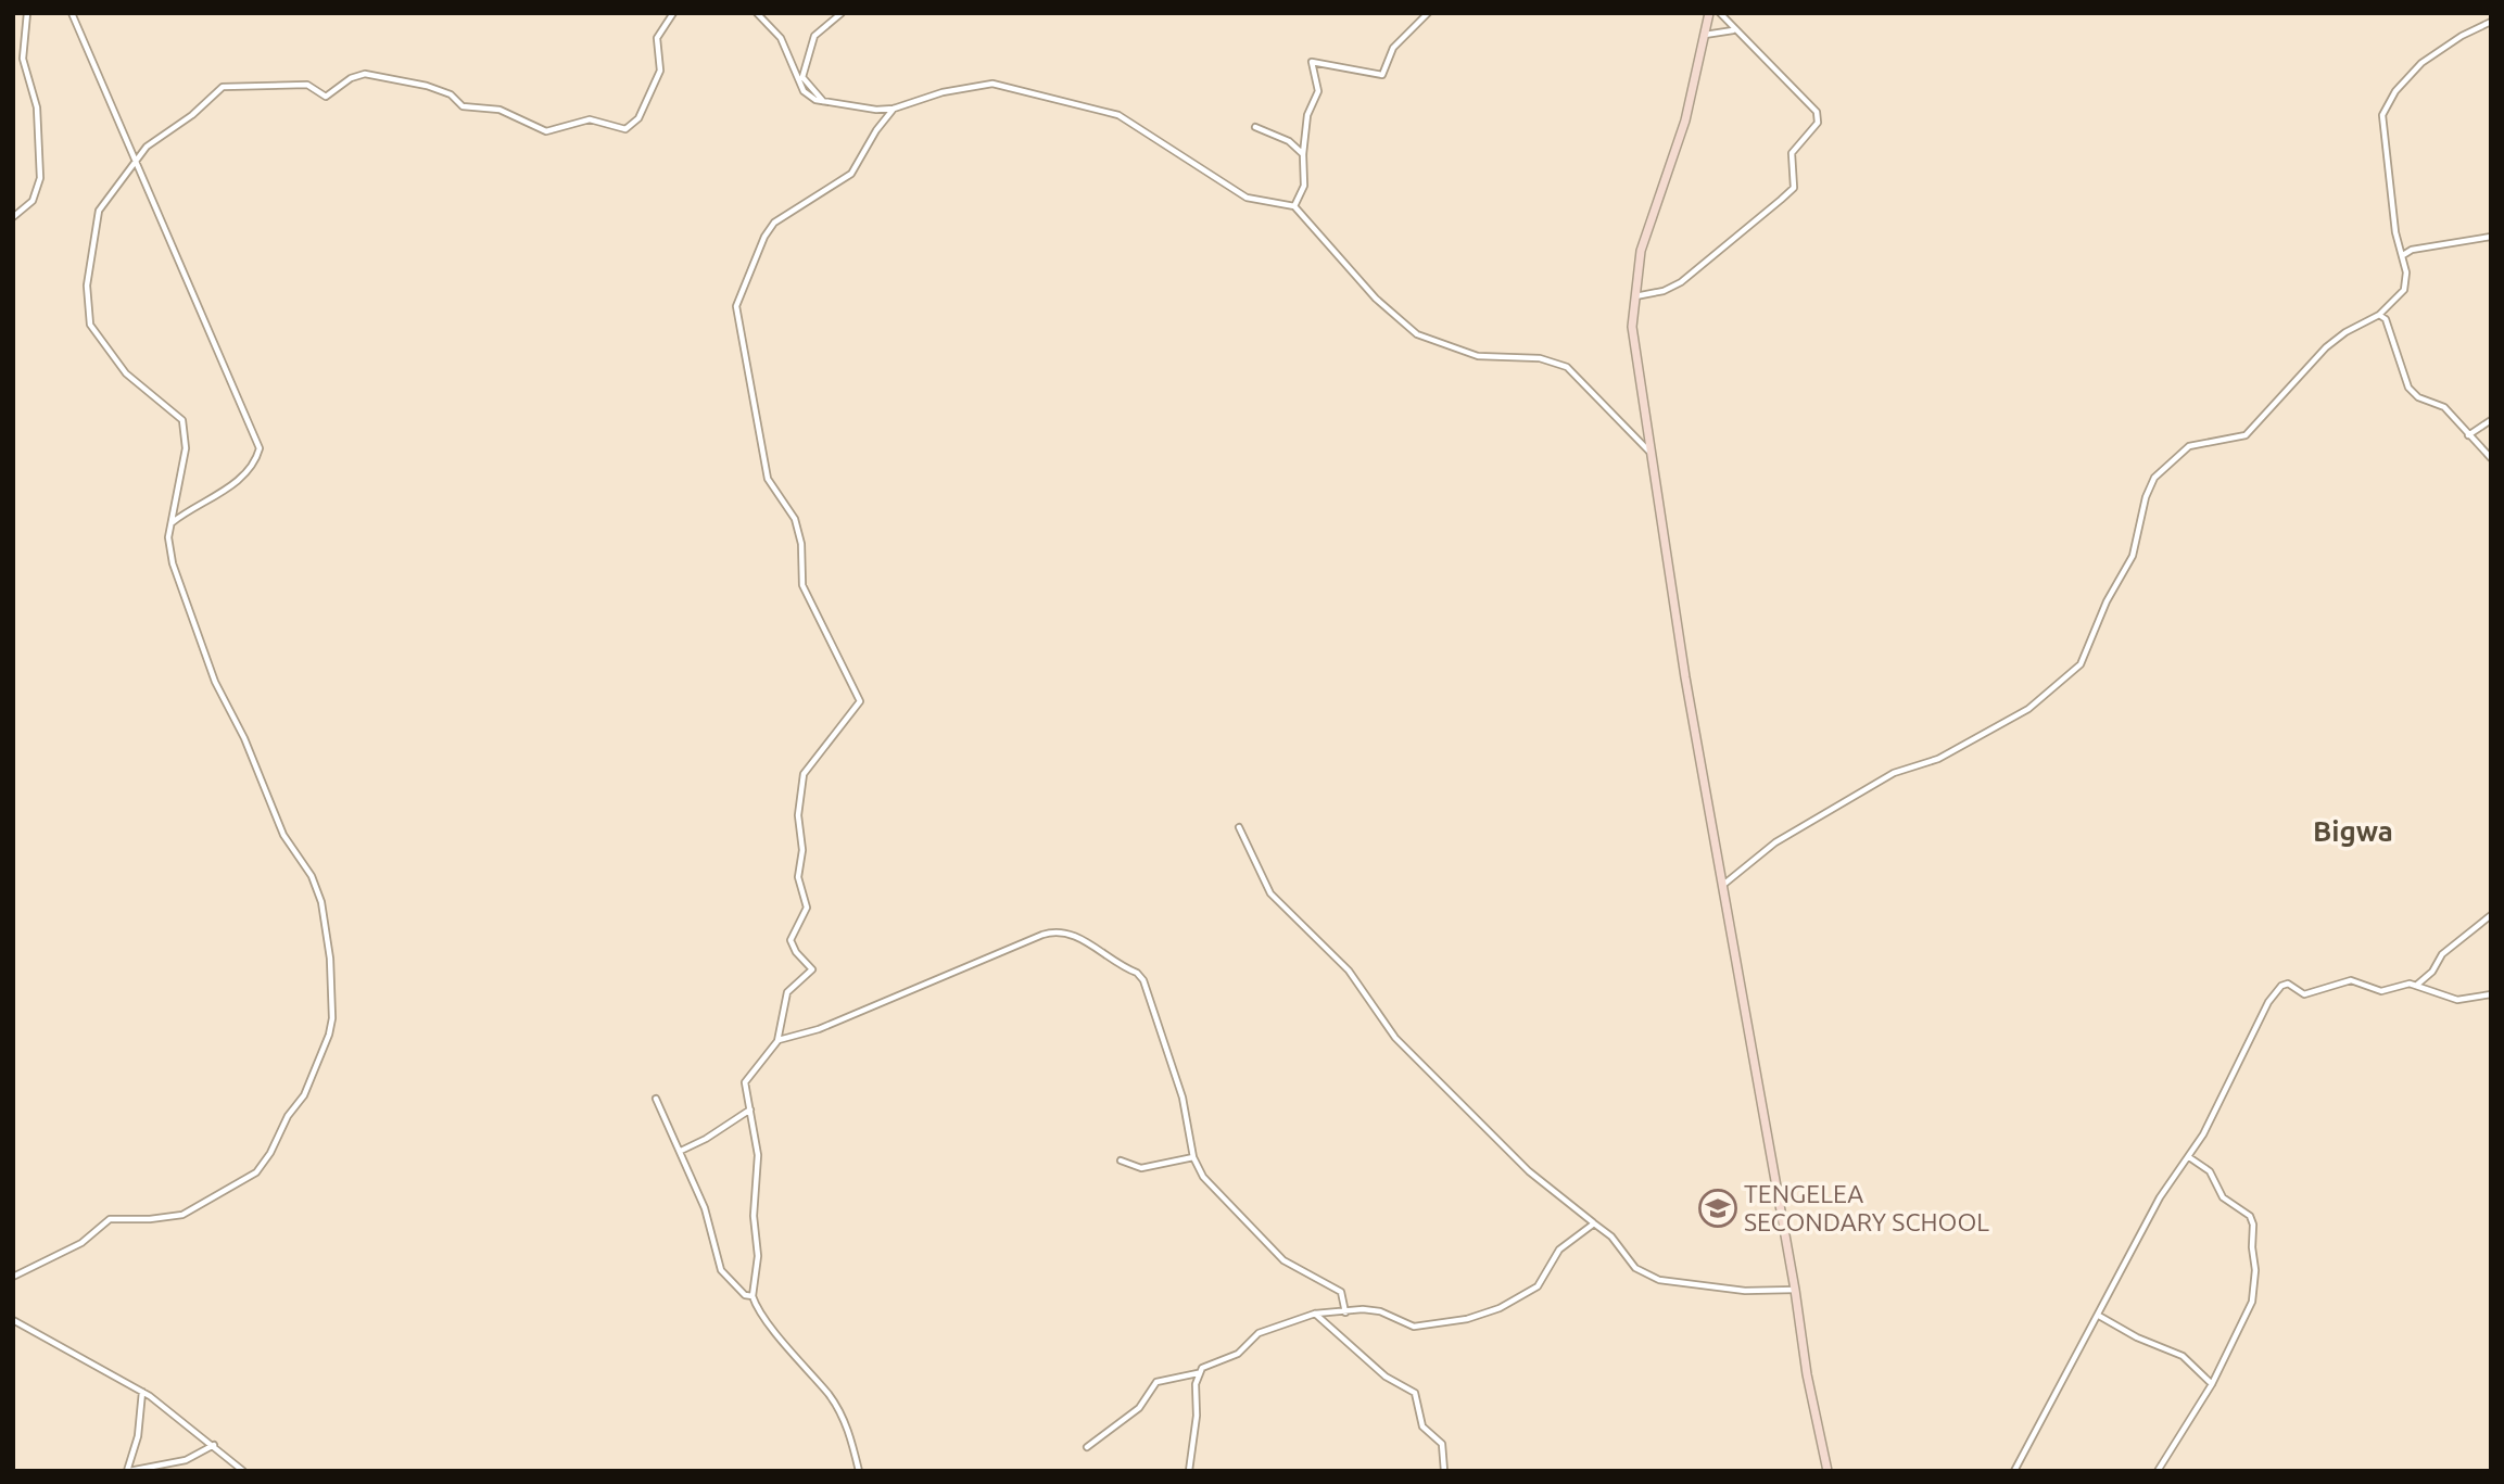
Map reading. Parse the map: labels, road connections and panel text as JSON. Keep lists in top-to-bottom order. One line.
{"districts":["Bigwa"],"places":{"school or university":["TENGELEA SECONDARY SCHOOL"]}}
